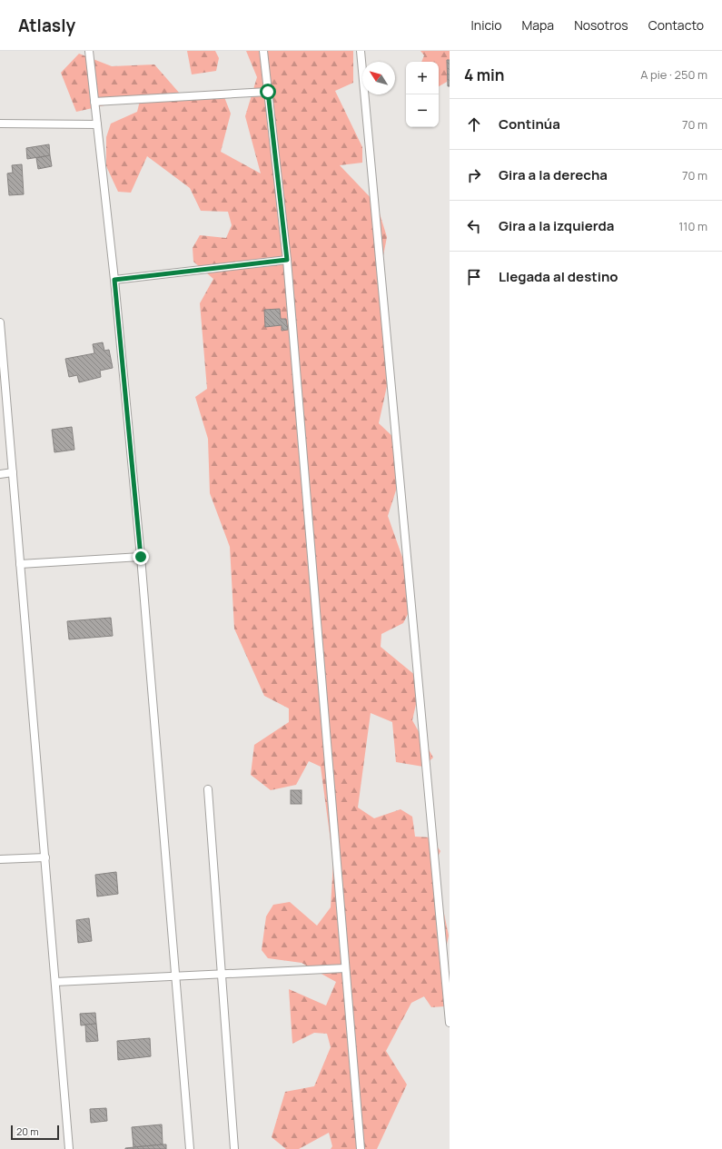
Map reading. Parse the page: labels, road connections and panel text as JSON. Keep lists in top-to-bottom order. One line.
{"scale_bar":"20 m","north":"top left","page":{"header":"Atlasly","nav":["Inicio","Mapa","Nosotros","Contacto"],"heading":["4 min","A pie · 250 m"],"map_buttons":["+","−"],"list":[["Continúa","70 m"],["Gira a la derecha","70 m"],["Gira a la izquierda","110 m"],"Llegada al destino"],"scale":"20 m"}}
